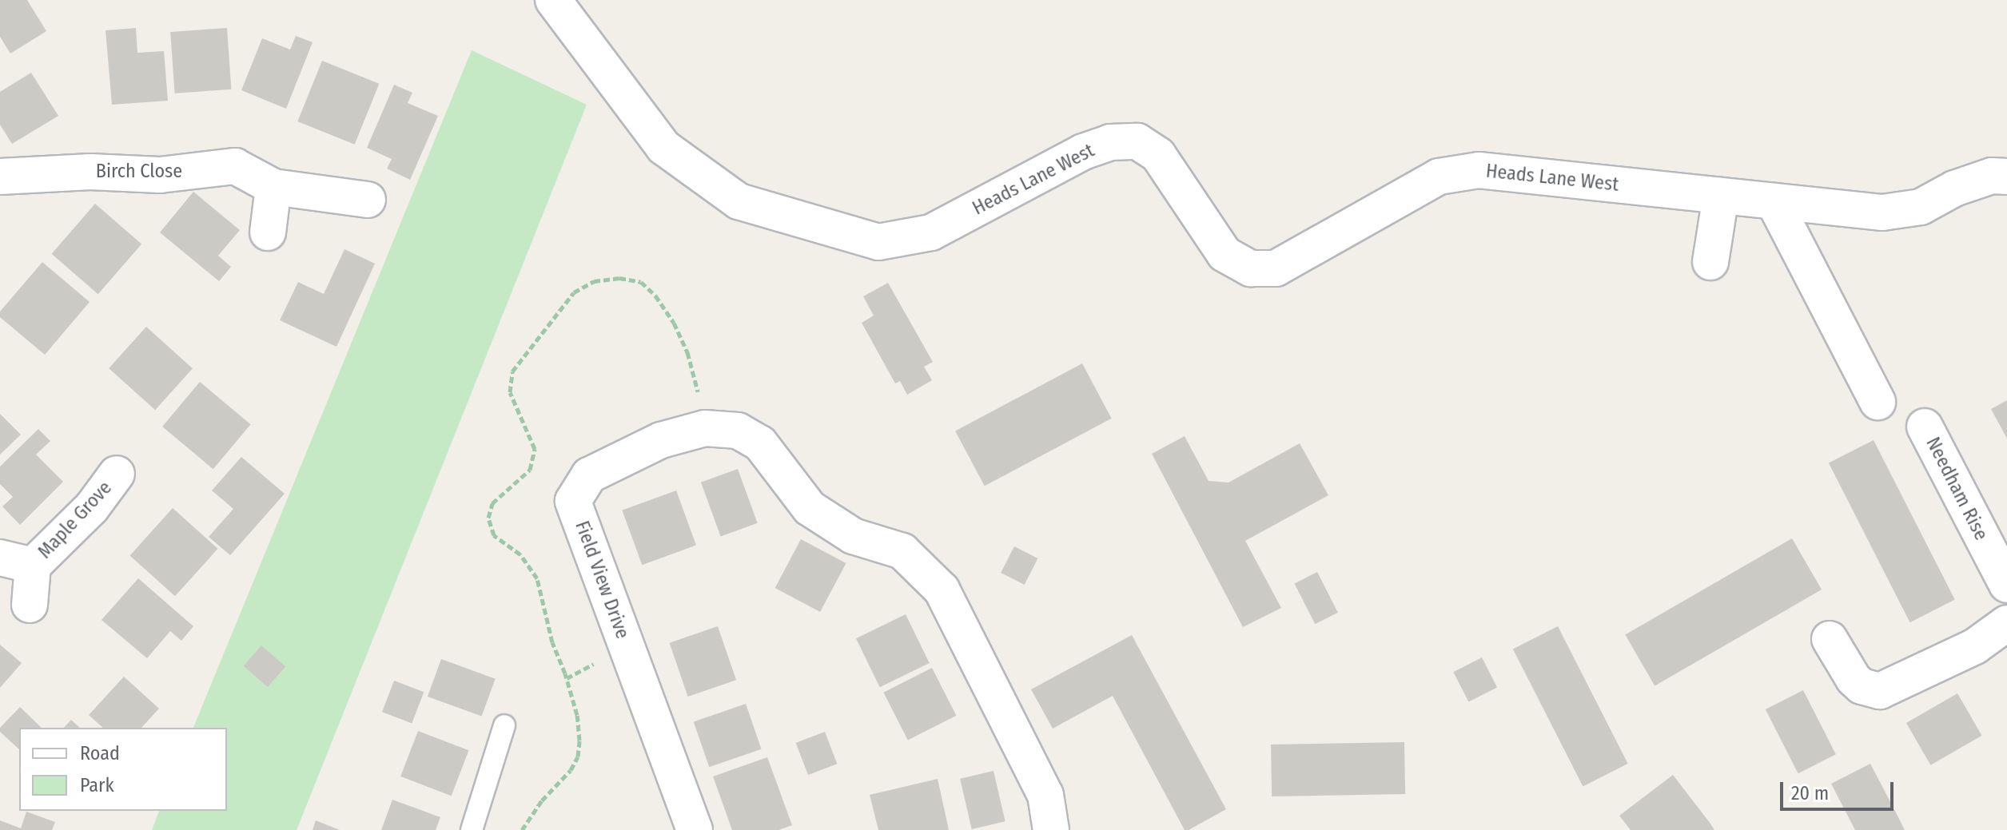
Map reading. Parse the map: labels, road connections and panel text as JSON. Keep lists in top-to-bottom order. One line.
{"streets":{"street":["Birch Close","Heads Lane West","Needham Rise","Maple Grove","Field View Drive"]},"legend":["Road","Park"],"scale_bar":"20 m"}
